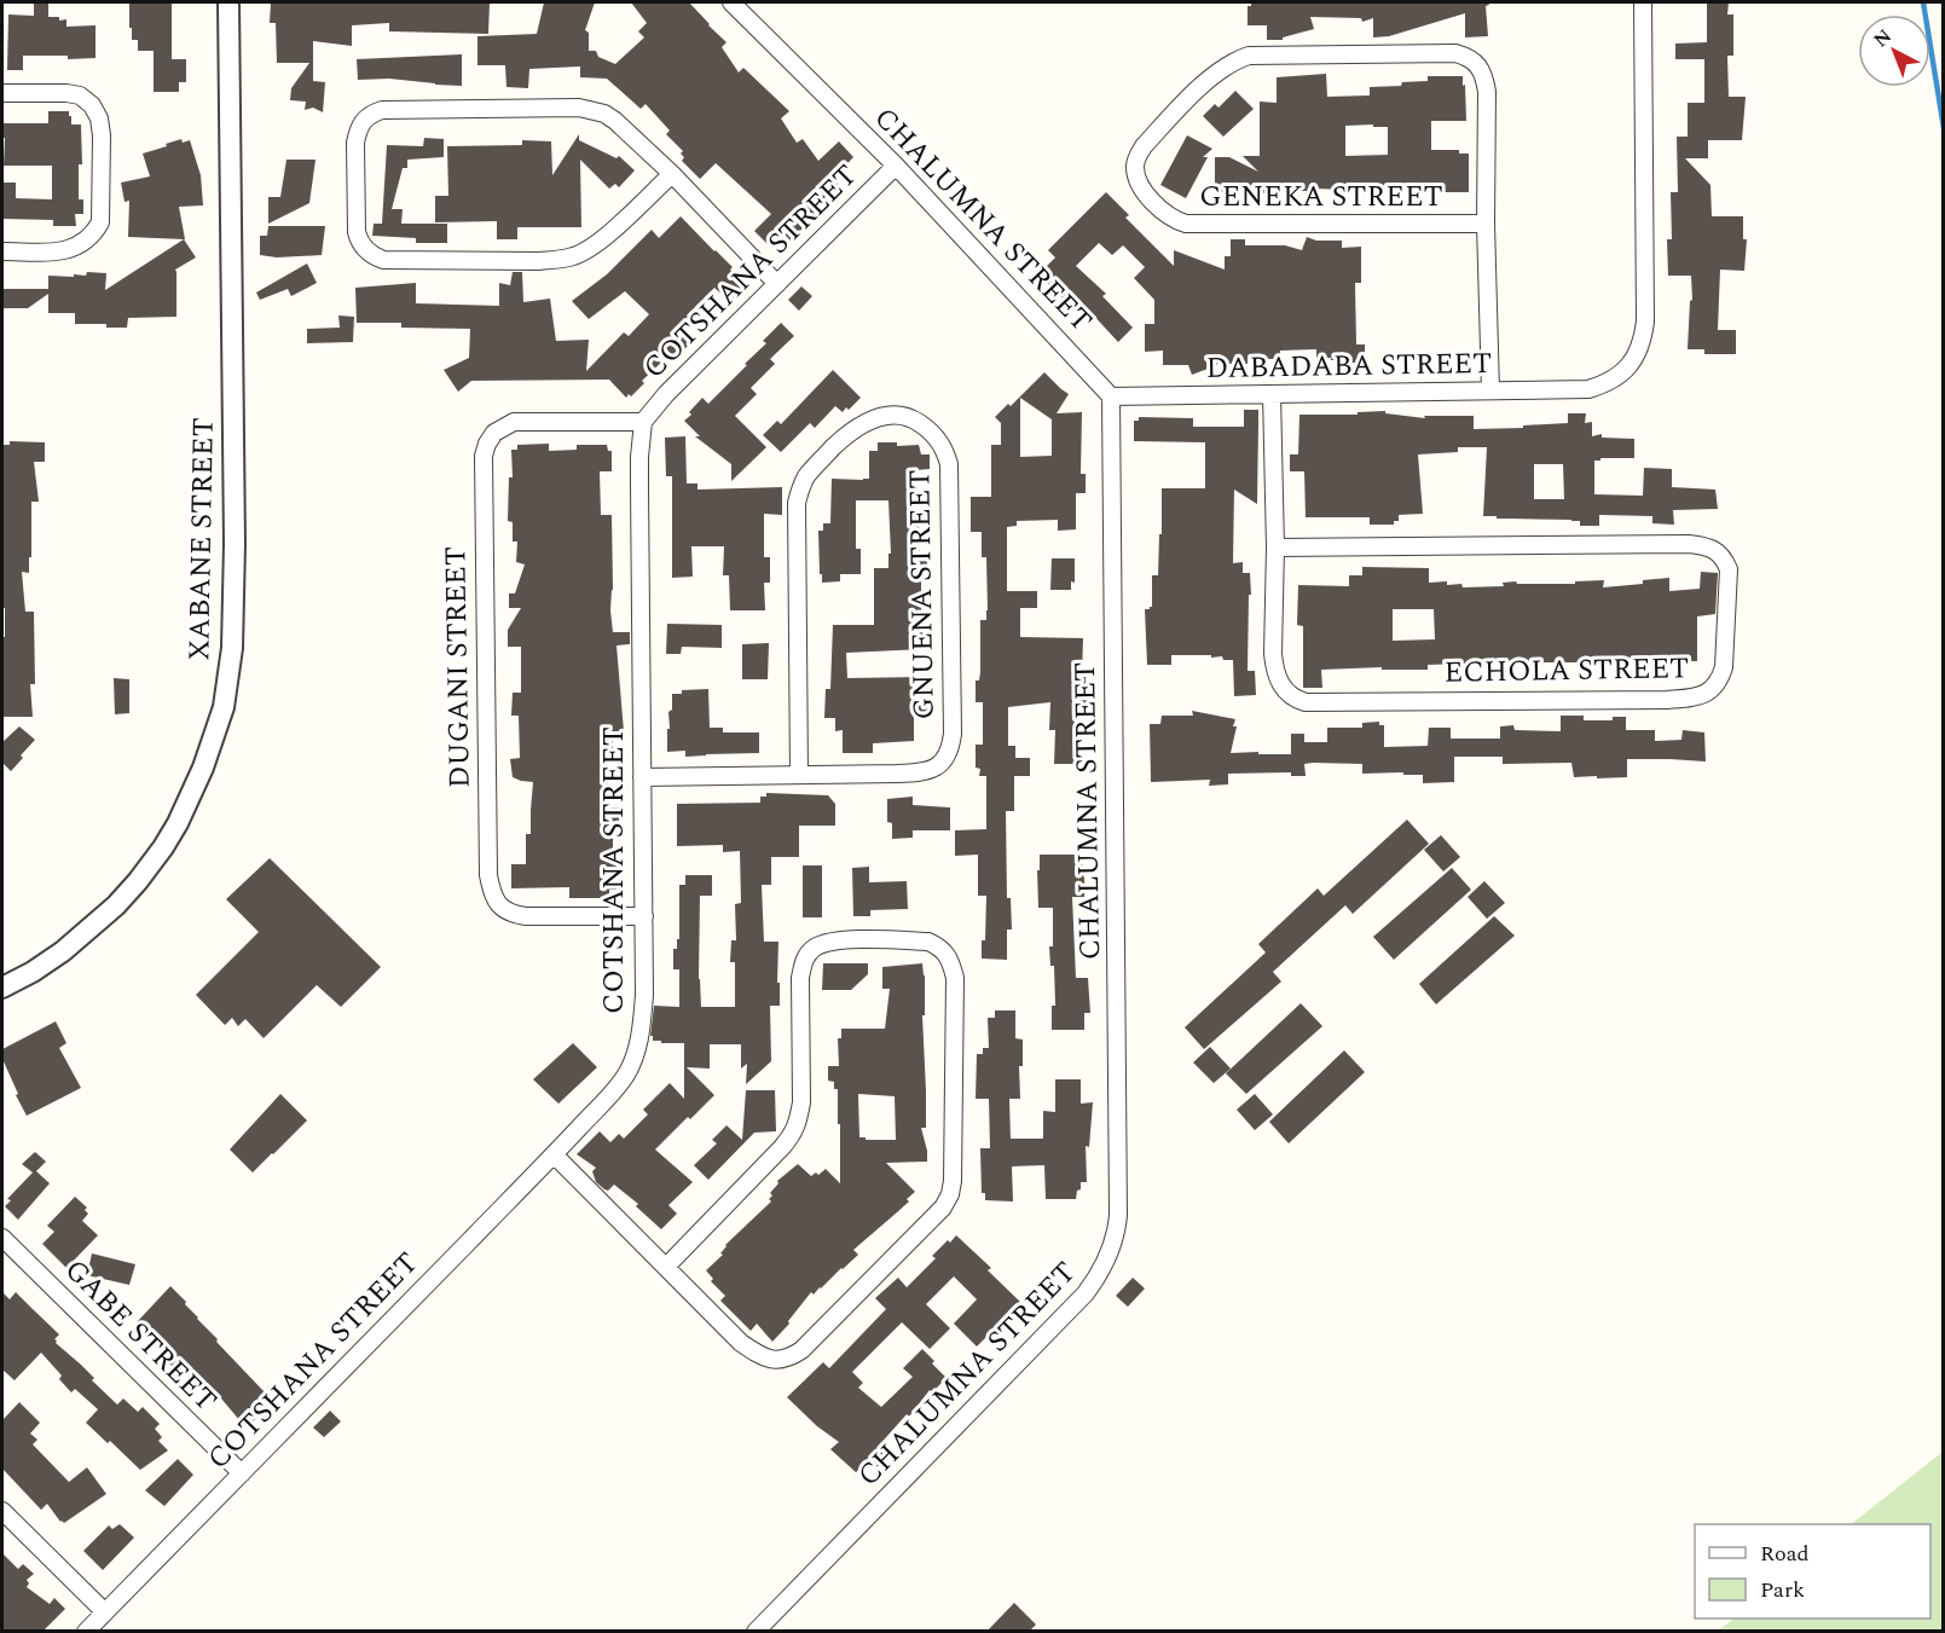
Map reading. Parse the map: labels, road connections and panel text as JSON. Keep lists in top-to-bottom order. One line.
{"streets":{"street":["GENEKA STREET","CHALUMNA STREET","COTSHANA STREET","DABADABA STREET","XABANE STREET","GNUENA STREET","DUGANI STREET","ECHOLA STREET","GABE STREET"]},"crossings":[["GENEKA STREET","DABADABA STREET"],["CHALUMNA STREET","COTSHANA STREET"],["CHALUMNA STREET","DABADABA STREET"],["COTSHANA STREET","GNUENA STREET"],["COTSHANA STREET","DUGANI STREET"],["COTSHANA STREET","GABE STREET"],["DABADABA STREET","ECHOLA STREET"]],"legend":["Road","Park"],"north":"top left"}
